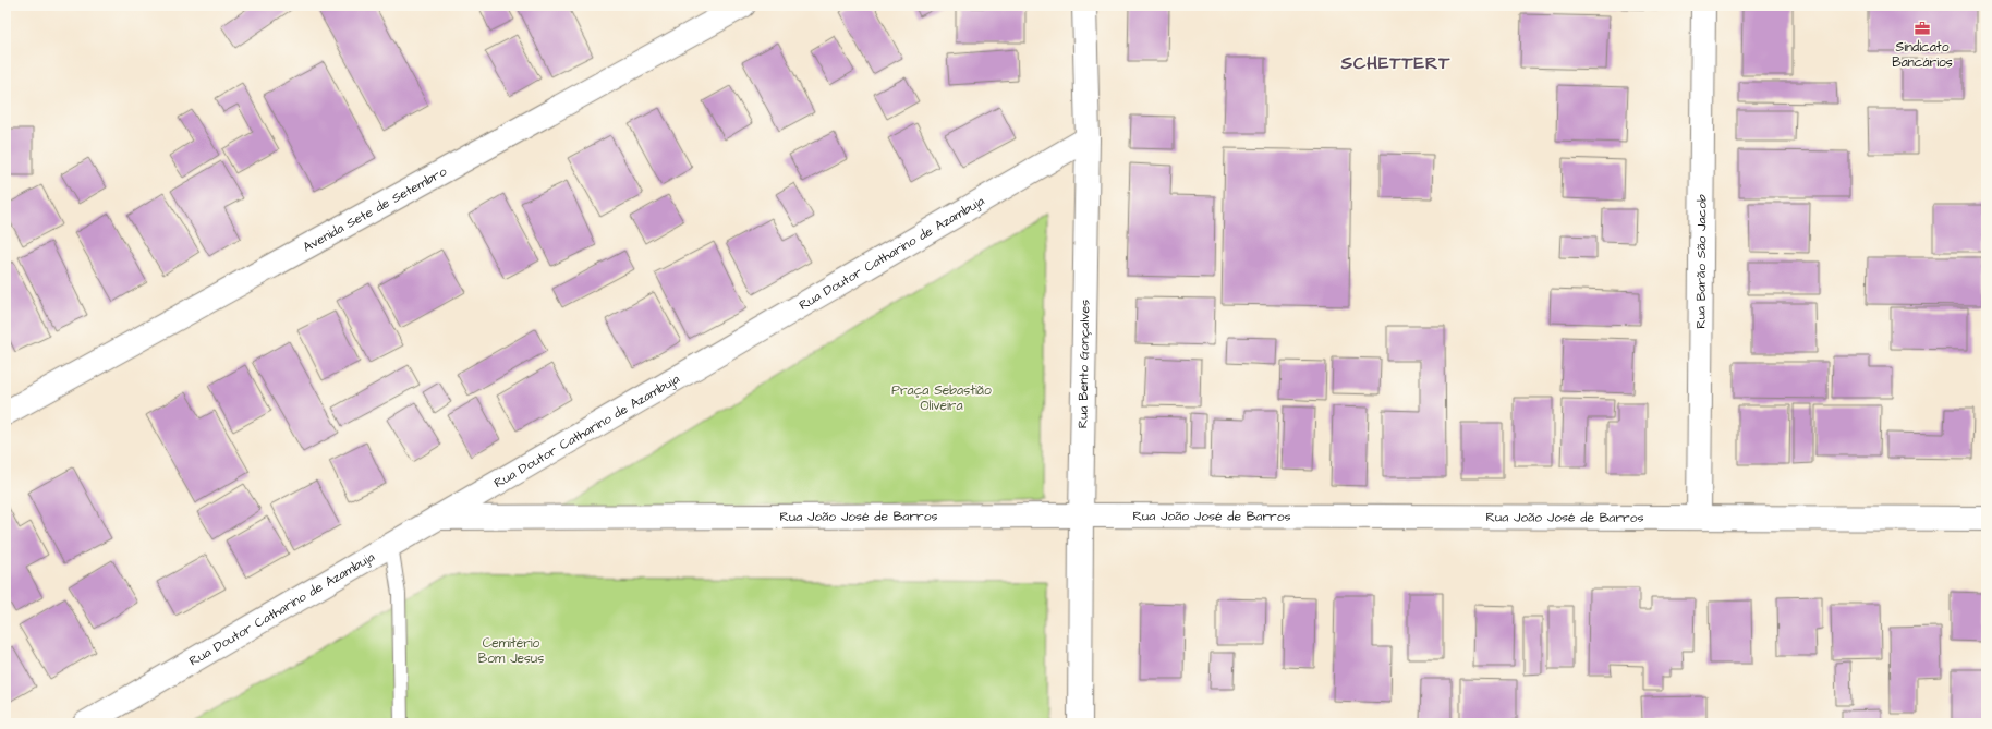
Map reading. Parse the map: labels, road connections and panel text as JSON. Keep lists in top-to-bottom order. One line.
{"streets":{"street":["Avenida Sete de Setembro","Rua Doutor Catharino de Azambuja","Rua Barão São Jacob","Rua Bento Gonçalves","Rua João José de Barros"]},"crossings":[["Rua Doutor Catharino de Azambuja","Rua Bento Gonçalves"],["Rua Doutor Catharino de Azambuja","Rua João José de Barros"],["Rua Barão São Jacob","Rua João José de Barros"],["Rua Bento Gonçalves","Rua João José de Barros"]],"districts":["SCHETTERT"],"parks":["Praça Sebastião Oliveira","Cemitério Bom Jesus"],"places":{"office":["Sindicato Bancários"]}}
